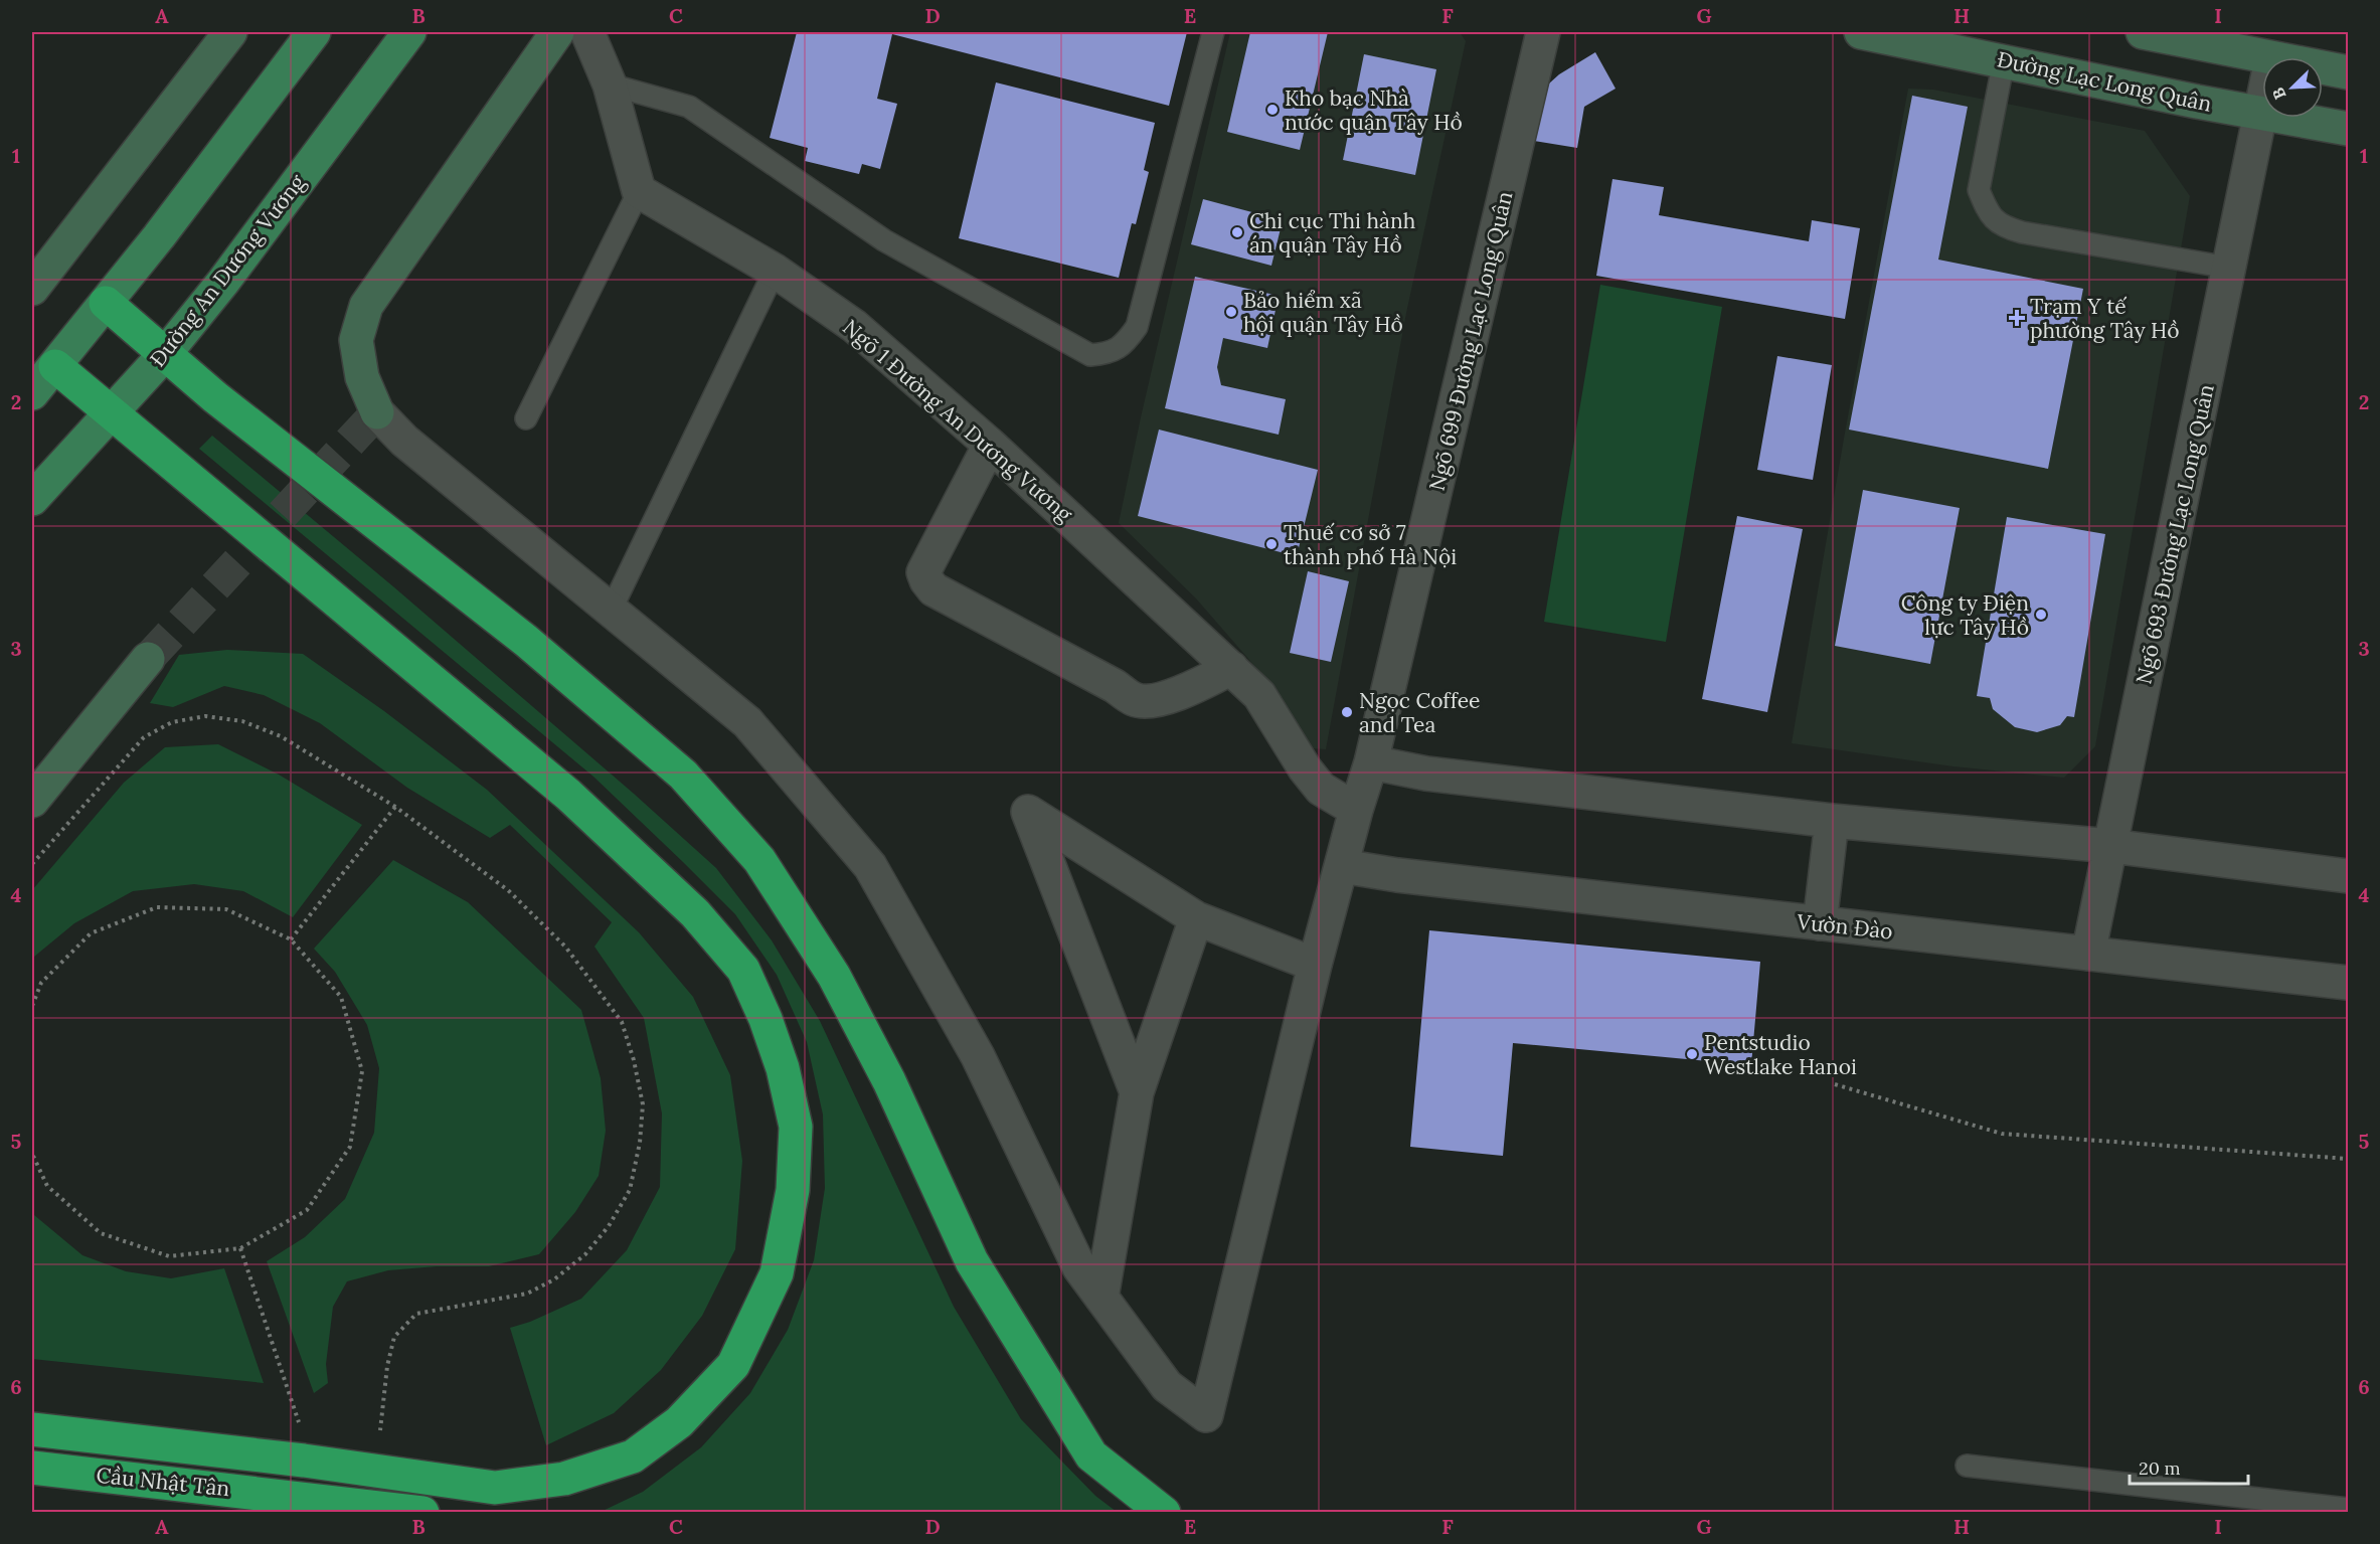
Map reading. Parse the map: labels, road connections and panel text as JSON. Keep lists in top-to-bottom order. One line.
{"streets":{"highway":["Cầu Nhật Tân"],"main road":["Đường An Dương Vương"],"street":["Đường Lạc Long Quân","Ngõ 699 Đường Lạc Long Quân","Ngõ 1 Đường An Dương Vương","Ngõ 693 Đường Lạc Long Quân","Vườn Đào"]},"crossings":[["Đường Lạc Long Quân","Ngõ 693 Đường Lạc Long Quân"],["Ngõ 699 Đường Lạc Long Quân","Ngõ 1 Đường An Dương Vương"],["Ngõ 699 Đường Lạc Long Quân","Vườn Đào"],["Ngõ 693 Đường Lạc Long Quân","Vườn Đào"]],"places":{"other":["Kho bạc Nhà nước quận Tây Hồ","Chi cục Thi hành án quận Tây Hồ","Bảo hiểm xã hội quận Tây Hồ","Thuế cơ sở 7 thành phố Hà Nội","Công ty Điện lực Tây Hồ","Ngọc Coffee and Tea","Pentstudio Westlake Hanoi"],"health":["Trạm Y tế phường Tây Hồ"]},"scale_bar":"20 m","north":"bottom left","grid":{"columns":["A","B","C","D","E","F","G","H","I"],"rows":["1","2","3","4","5","6"]}}
